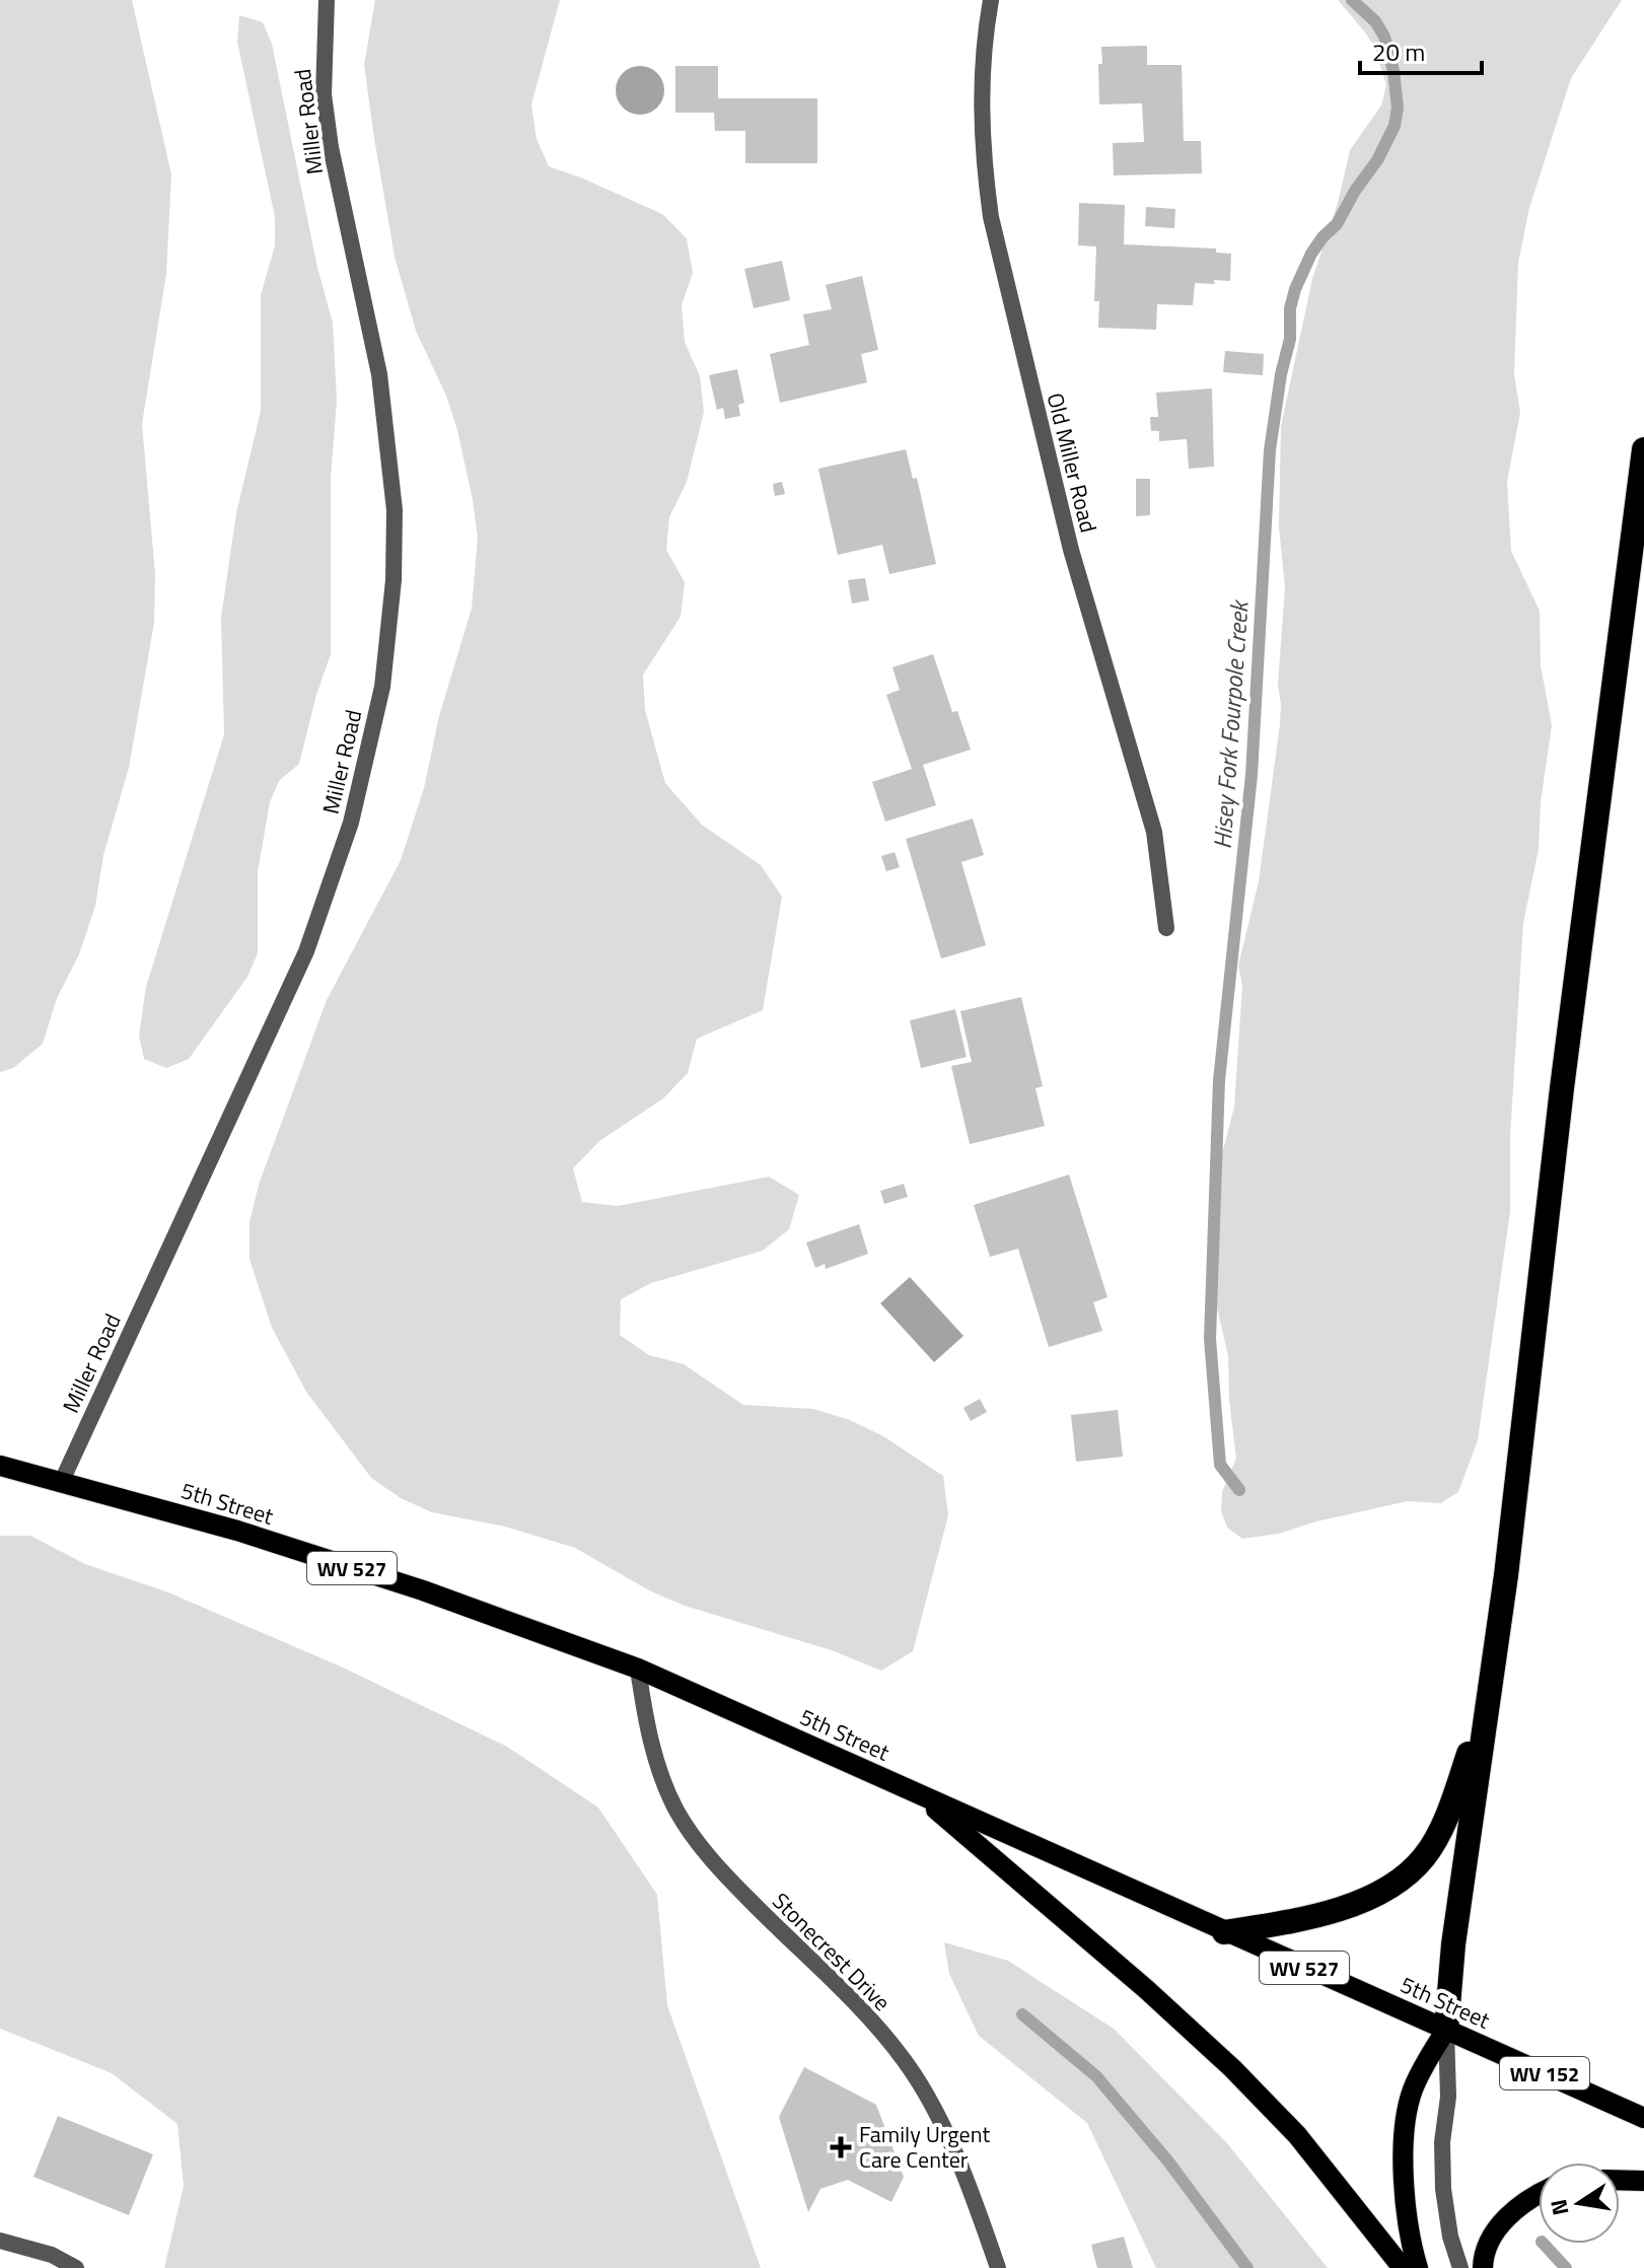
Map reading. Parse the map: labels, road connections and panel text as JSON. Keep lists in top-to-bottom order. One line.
{"streets":{"main road":["5th Street","WV 527","WV 152"],"street":["Miller Road","Old Miller Road","Stonecrest Drive"]},"crossings":[["Miller Road","5th Street"],["5th Street","Stonecrest Drive"]],"water":["Hisey Fork Fourpole Creek"],"places":{"health":["Family Urgent Care Center"]},"scale_bar":"20 m","north":"left"}
